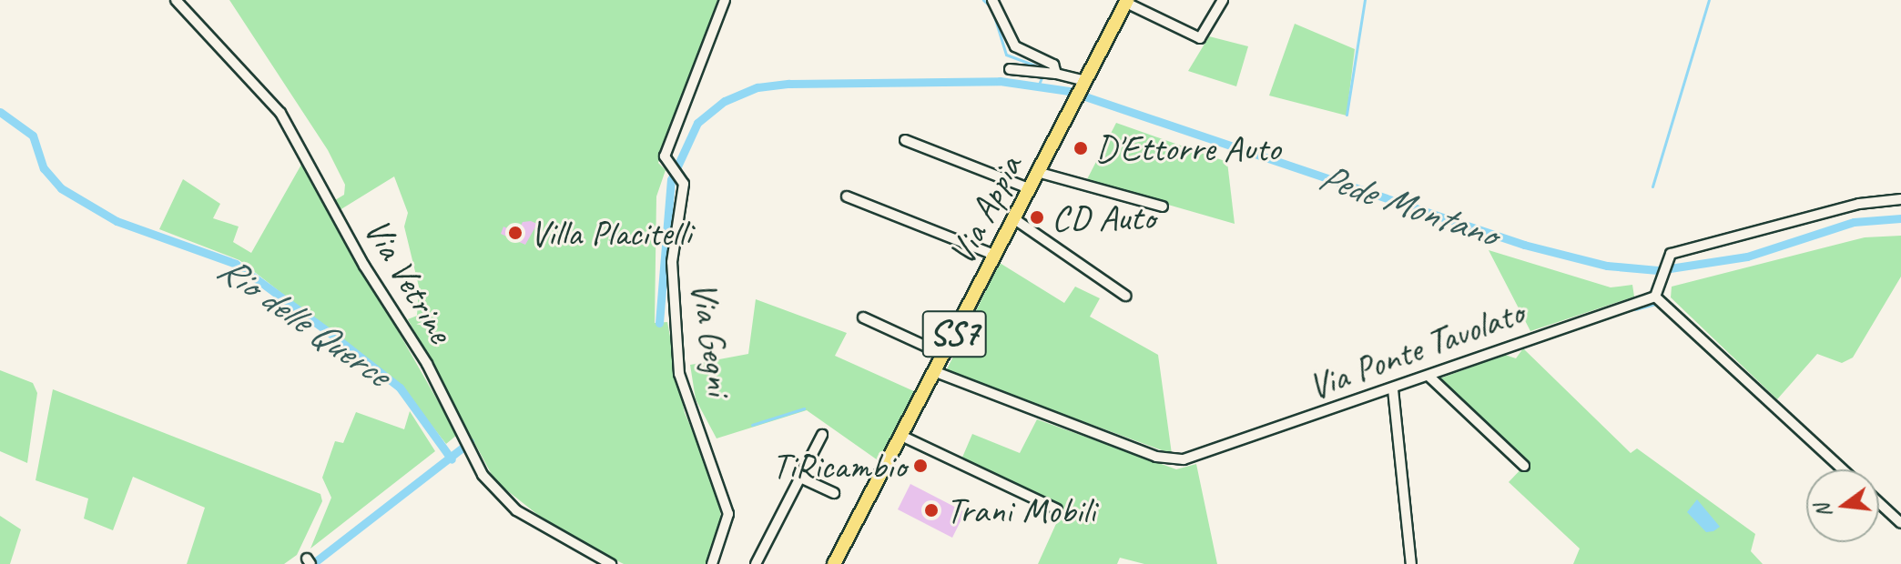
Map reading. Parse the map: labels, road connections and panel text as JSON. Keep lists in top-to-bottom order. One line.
{"streets":{"main road":["Via Appia","SS7"],"street":["Via Vetrine","Via Gegni","Via Ponte Tavolato"]},"crossings":[["Via Appia","Via Ponte Tavolato"]],"water":["Pede Montano","Rio delle Querce"],"places":["D'Ettorre Auto","CD Auto","Villa Placitelli","TiRicambio","Trani Mobili"],"north":"left"}
